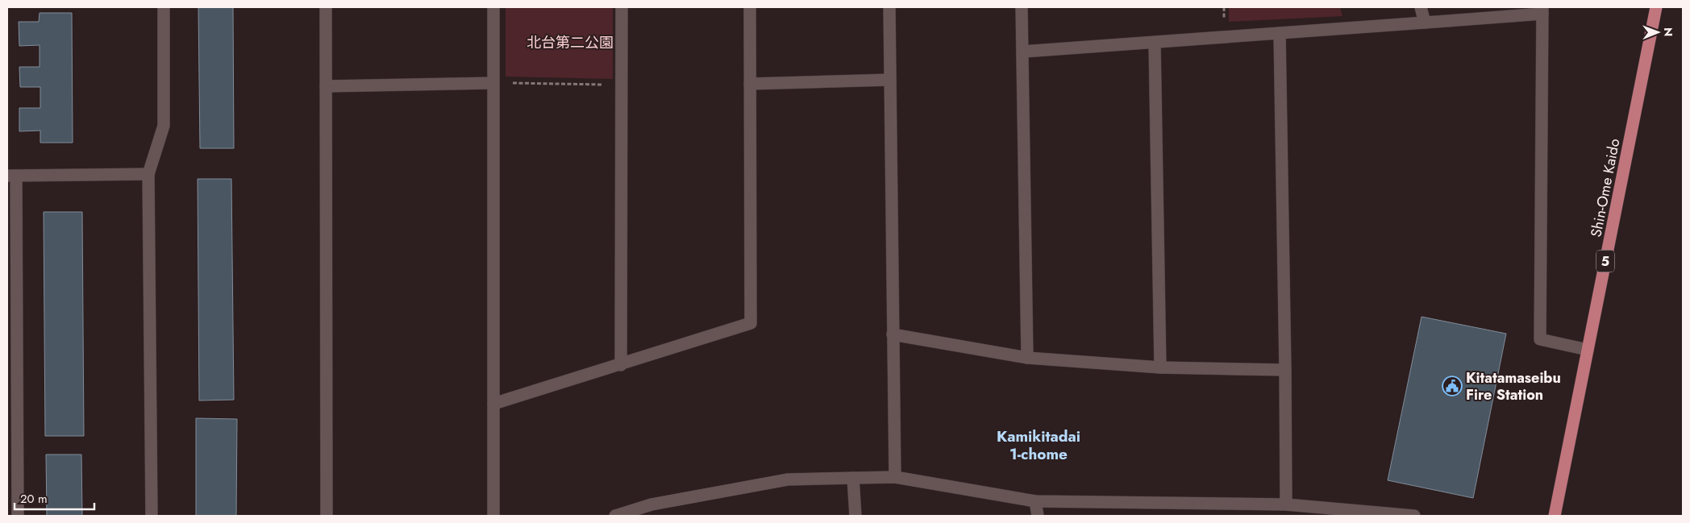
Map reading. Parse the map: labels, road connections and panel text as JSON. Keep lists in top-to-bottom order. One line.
{"streets":{"main road":["Shin-Ome Kaido","5"]},"districts":["Kamikitadai 1-chome"],"parks":["北台第二公園"],"places":{"public building":["Kitatamaseibu Fire Station"]},"scale_bar":"20 m","north":"right"}
